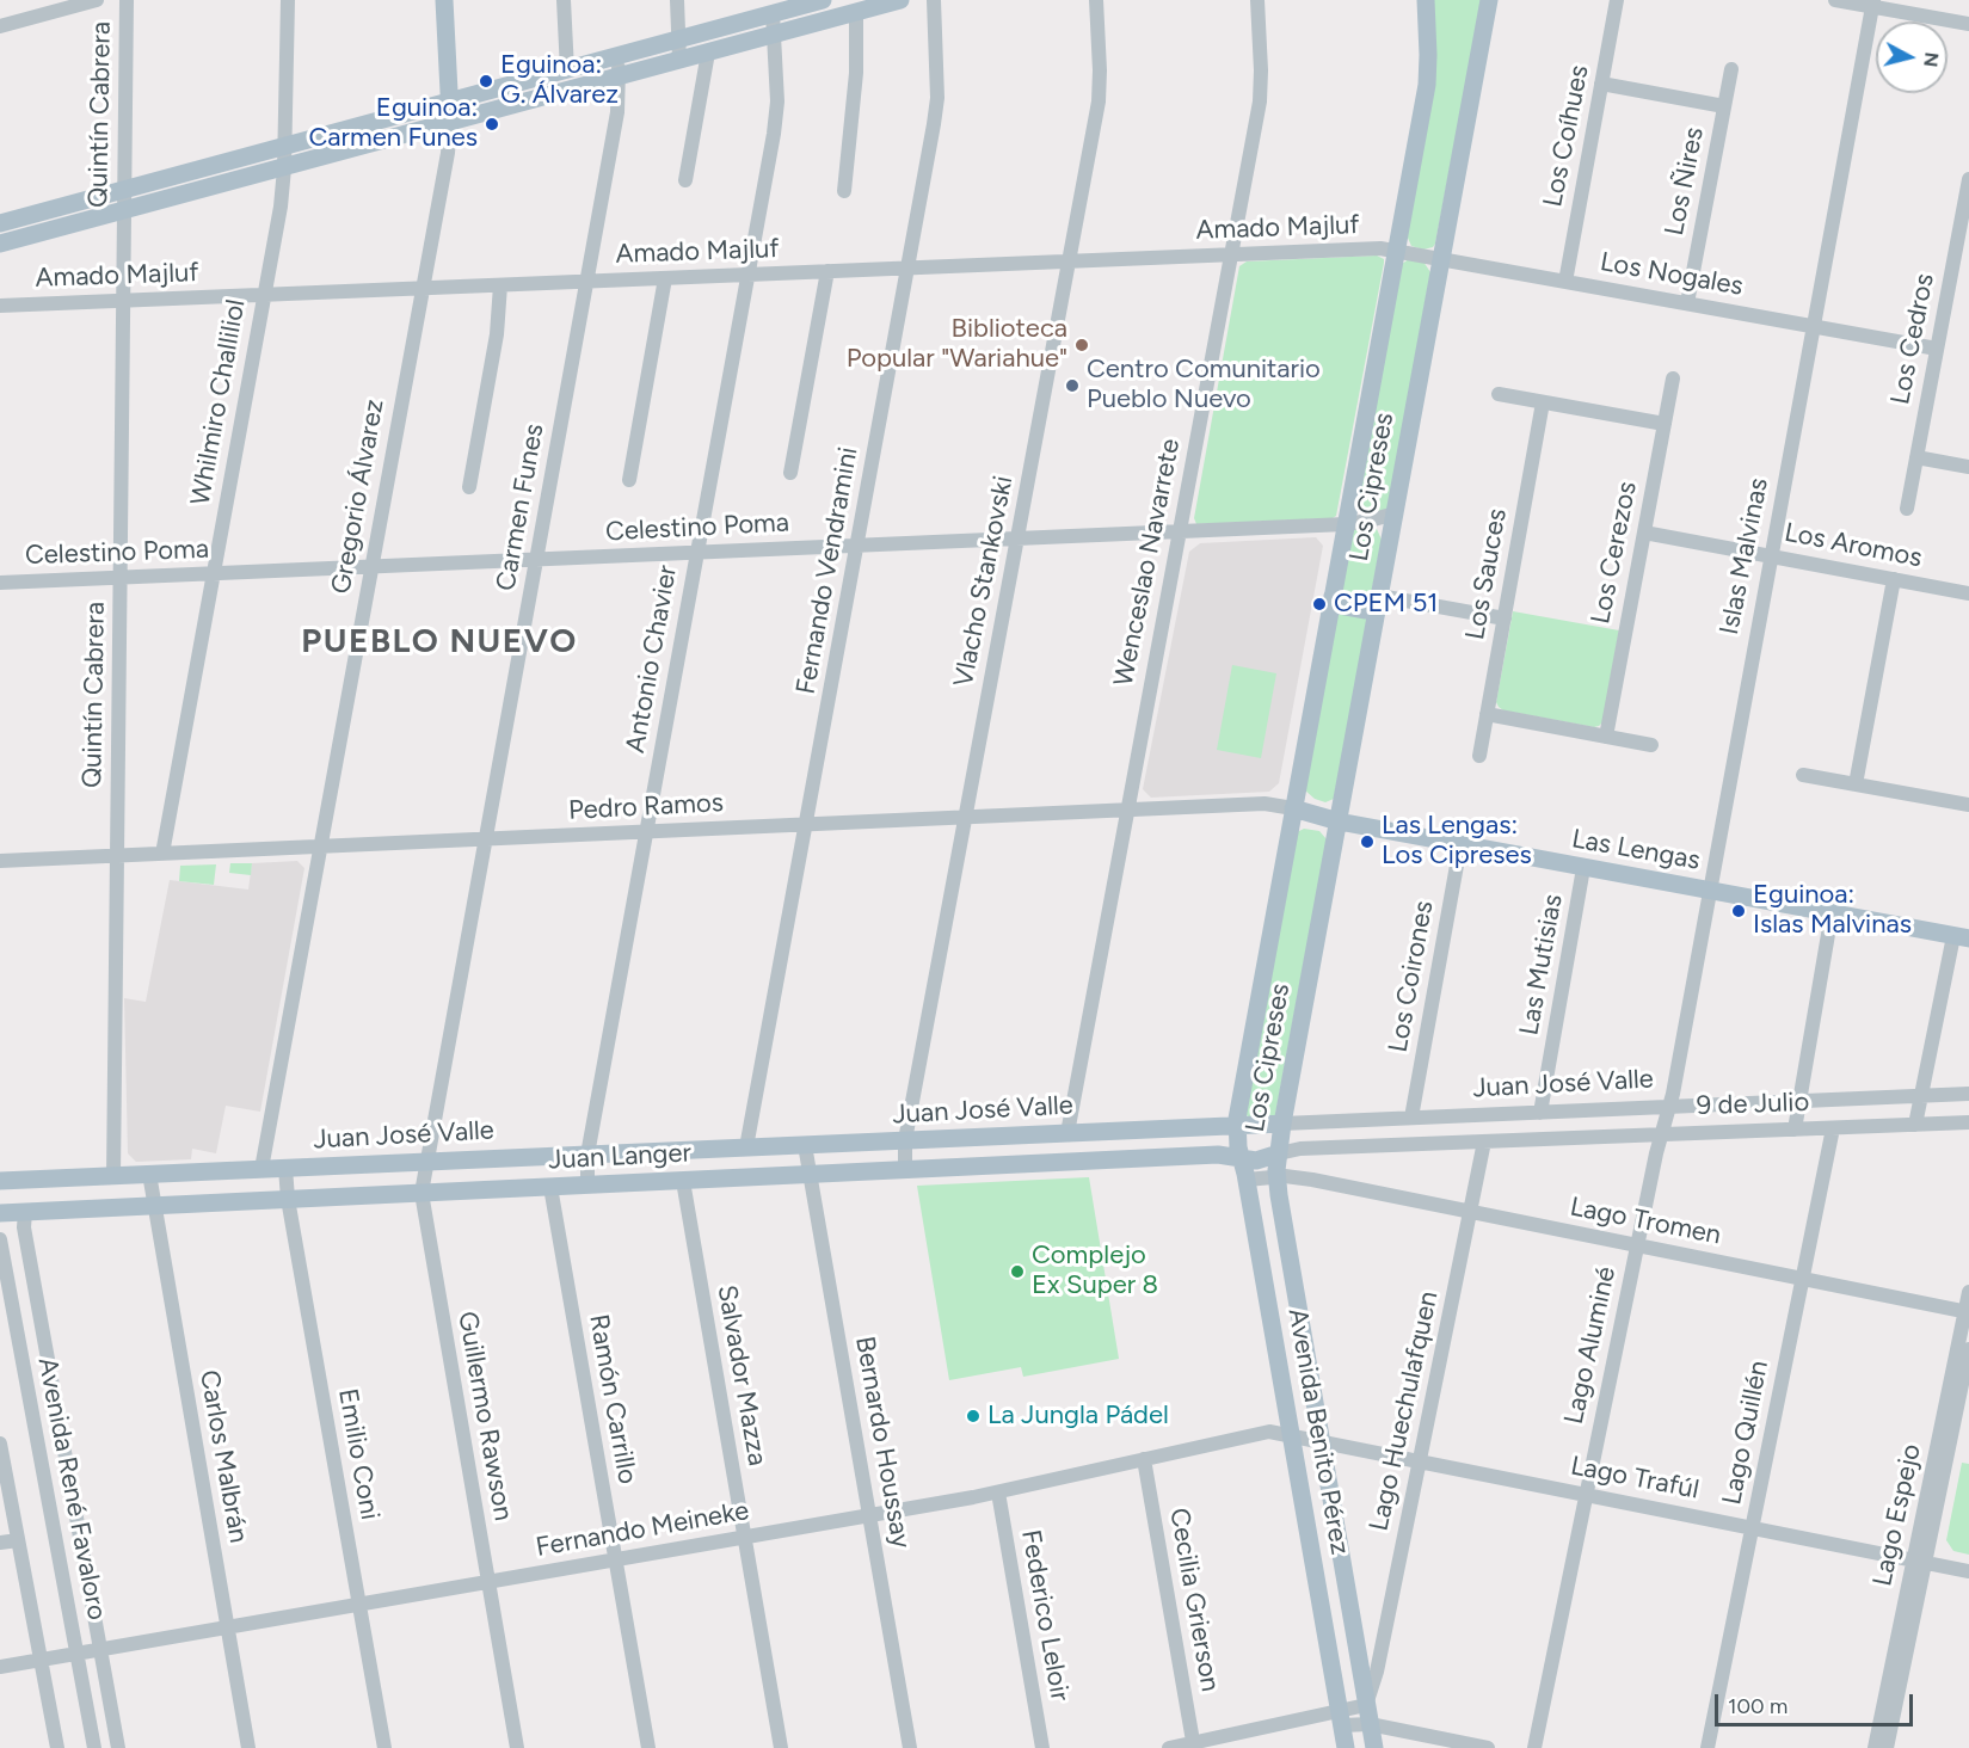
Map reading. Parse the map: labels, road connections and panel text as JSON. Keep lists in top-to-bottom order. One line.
{"streets":{"main road":["Los Cipreses","Gregorio Álvarez","Las Lengas","Juan José Valle","9 de Julio","Juan Langer","Avenida Benito Pérez"],"street":["Quintín Cabrera","Los Coíhues","Los Ñires","Amado Majluf","Los Nogales","Los Cedros","Whilmiro Challiliol","Carmen Funes","Celestino Poma","Los Aromos","Los Cerezos","Islas Malvinas","Wenceslao Navarrete","Fernando Vendramini","Los Sauces","Vlacho Stankovski","Antonio Chavier","Pedro Ramos","Las Mutisias","Los Coirones","Lago Tromen","Lago Aluminé","Salvador Mazza","Ramón Carrillo","Lago Huechulafquen","Guillermo Rawson","Lago Quillén","Bernardo Houssay","Emilio Coni","Carlos Malbrán","Lago Trafúl","Avenida René Favaloro","Lago Espejo","Fernando Meineke","Cecilia Grierson","Federico Leloir"]},"crossings":[["Quintín Cabrera","Amado Majluf"],["Quintín Cabrera","Celestino Poma"],["Quintín Cabrera","Pedro Ramos"],["Quintín Cabrera","Juan José Valle"],["Los Coíhues","Los Nogales"],["Los Ñires","Los Nogales"],["Amado Majluf","Los Nogales"],["Amado Majluf","Whilmiro Challiliol"],["Amado Majluf","Los Cipreses"],["Amado Majluf","Gregorio Álvarez"],["Amado Majluf","Carmen Funes"],["Amado Majluf","Wenceslao Navarrete"],["Amado Majluf","Fernando Vendramini"],["Amado Majluf","Vlacho Stankovski"],["Amado Majluf","Antonio Chavier"],["Los Nogales","Los Cedros"],["Los Nogales","Los Cipreses"],["Los Nogales","Islas Malvinas"],["Whilmiro Challiliol","Celestino Poma"],["Whilmiro Challiliol","Pedro Ramos"],["Los Cipreses","Celestino Poma"],["Los Cipreses","Pedro Ramos"],["Los Cipreses","Las Lengas"],["Los Cipreses","Juan José Valle"],["Los Cipreses","9 de Julio"],["Los Cipreses","Avenida Benito Pérez"],["Gregorio Álvarez","Celestino Poma"],["Gregorio Álvarez","Pedro Ramos"],["Gregorio Álvarez","Juan José Valle"],["Carmen Funes","Celestino Poma"],["Carmen Funes","Pedro Ramos"],["Carmen Funes","Juan José Valle"],["Carmen Funes","Juan Langer"],["Carmen Funes","Guillermo Rawson"],["Celestino Poma","Wenceslao Navarrete"],["Celestino Poma","Fernando Vendramini"],["Celestino Poma","Vlacho Stankovski"],["Celestino Poma","Antonio Chavier"],["Los Aromos","Los Cerezos"],["Los Aromos","Islas Malvinas"],["Islas Malvinas","Las Lengas"],["Islas Malvinas","Juan José Valle"],["Islas Malvinas","9 de Julio"],["Islas Malvinas","Lago Aluminé"],["Wenceslao Navarrete","Pedro Ramos"],["Wenceslao Navarrete","Juan José Valle"],["Fernando Vendramini","Pedro Ramos"],["Fernando Vendramini","Juan José Valle"],["Vlacho Stankovski","Pedro Ramos"],["Vlacho Stankovski","Juan José Valle"],["Vlacho Stankovski","Juan Langer"],["Antonio Chavier","Pedro Ramos"],["Antonio Chavier","Juan José Valle"],["Antonio Chavier","Juan Langer"],["Pedro Ramos","Las Lengas"],["Las Lengas","Las Mutisias"],["Las Lengas","Los Coirones"],["Las Mutisias","Juan José Valle"],["Los Coirones","Juan José Valle"],["Juan José Valle","Juan Langer"],["Juan José Valle","Guillermo Rawson"],["Juan José Valle","Avenida Benito Pérez"],["Juan José Valle","Bernardo Houssay"],["Juan José Valle","Emilio Coni"],["Juan José Valle","Carlos Malbrán"],["9 de Julio","Juan Langer"],["9 de Julio","Lago Aluminé"],["9 de Julio","Lago Huechulafquen"],["9 de Julio","Avenida Benito Pérez"],["9 de Julio","Lago Quillén"],["Juan Langer","Salvador Mazza"],["Juan Langer","Ramón Carrillo"],["Juan Langer","Guillermo Rawson"],["Juan Langer","Avenida Benito Pérez"],["Juan Langer","Bernardo Houssay"],["Juan Langer","Emilio Coni"],["Juan Langer","Carlos Malbrán"],["Lago Tromen","Lago Aluminé"],["Lago Tromen","Lago Huechulafquen"],["Lago Tromen","Avenida Benito Pérez"],["Lago Tromen","Lago Quillén"],["Lago Tromen","Lago Espejo"],["Lago Aluminé","Lago Trafúl"],["Salvador Mazza","Fernando Meineke"],["Ramón Carrillo","Fernando Meineke"],["Lago Huechulafquen","Avenida Benito Pérez"],["Lago Huechulafquen","Lago Trafúl"],["Guillermo Rawson","Fernando Meineke"],["Avenida Benito Pérez","Lago Trafúl"],["Avenida Benito Pérez","Fernando Meineke"],["Lago Quillén","Lago Trafúl"],["Bernardo Houssay","Fernando Meineke"],["Emilio Coni","Fernando Meineke"],["Carlos Malbrán","Fernando Meineke"],["Lago Trafúl","Lago Espejo"],["Lago Trafúl","Fernando Meineke"],["Avenida René Favaloro","Fernando Meineke"],["Fernando Meineke","Cecilia Grierson"],["Fernando Meineke","Federico Leloir"]],"districts":["PUEBLO NUEVO"],"places":["Eguinoa: G. Álvarez","Eguinoa: Carmen Funes","Biblioteca Popular \"Wariahue\"","Centro Comunitario Pueblo Nuevo","CPEM 51","Las Lengas: Los Cipreses","Eguinoa: Islas Malvinas","Complejo Ex Super 8","La Jungla Pádel"],"scale_bar":"100 m","north":"right"}
